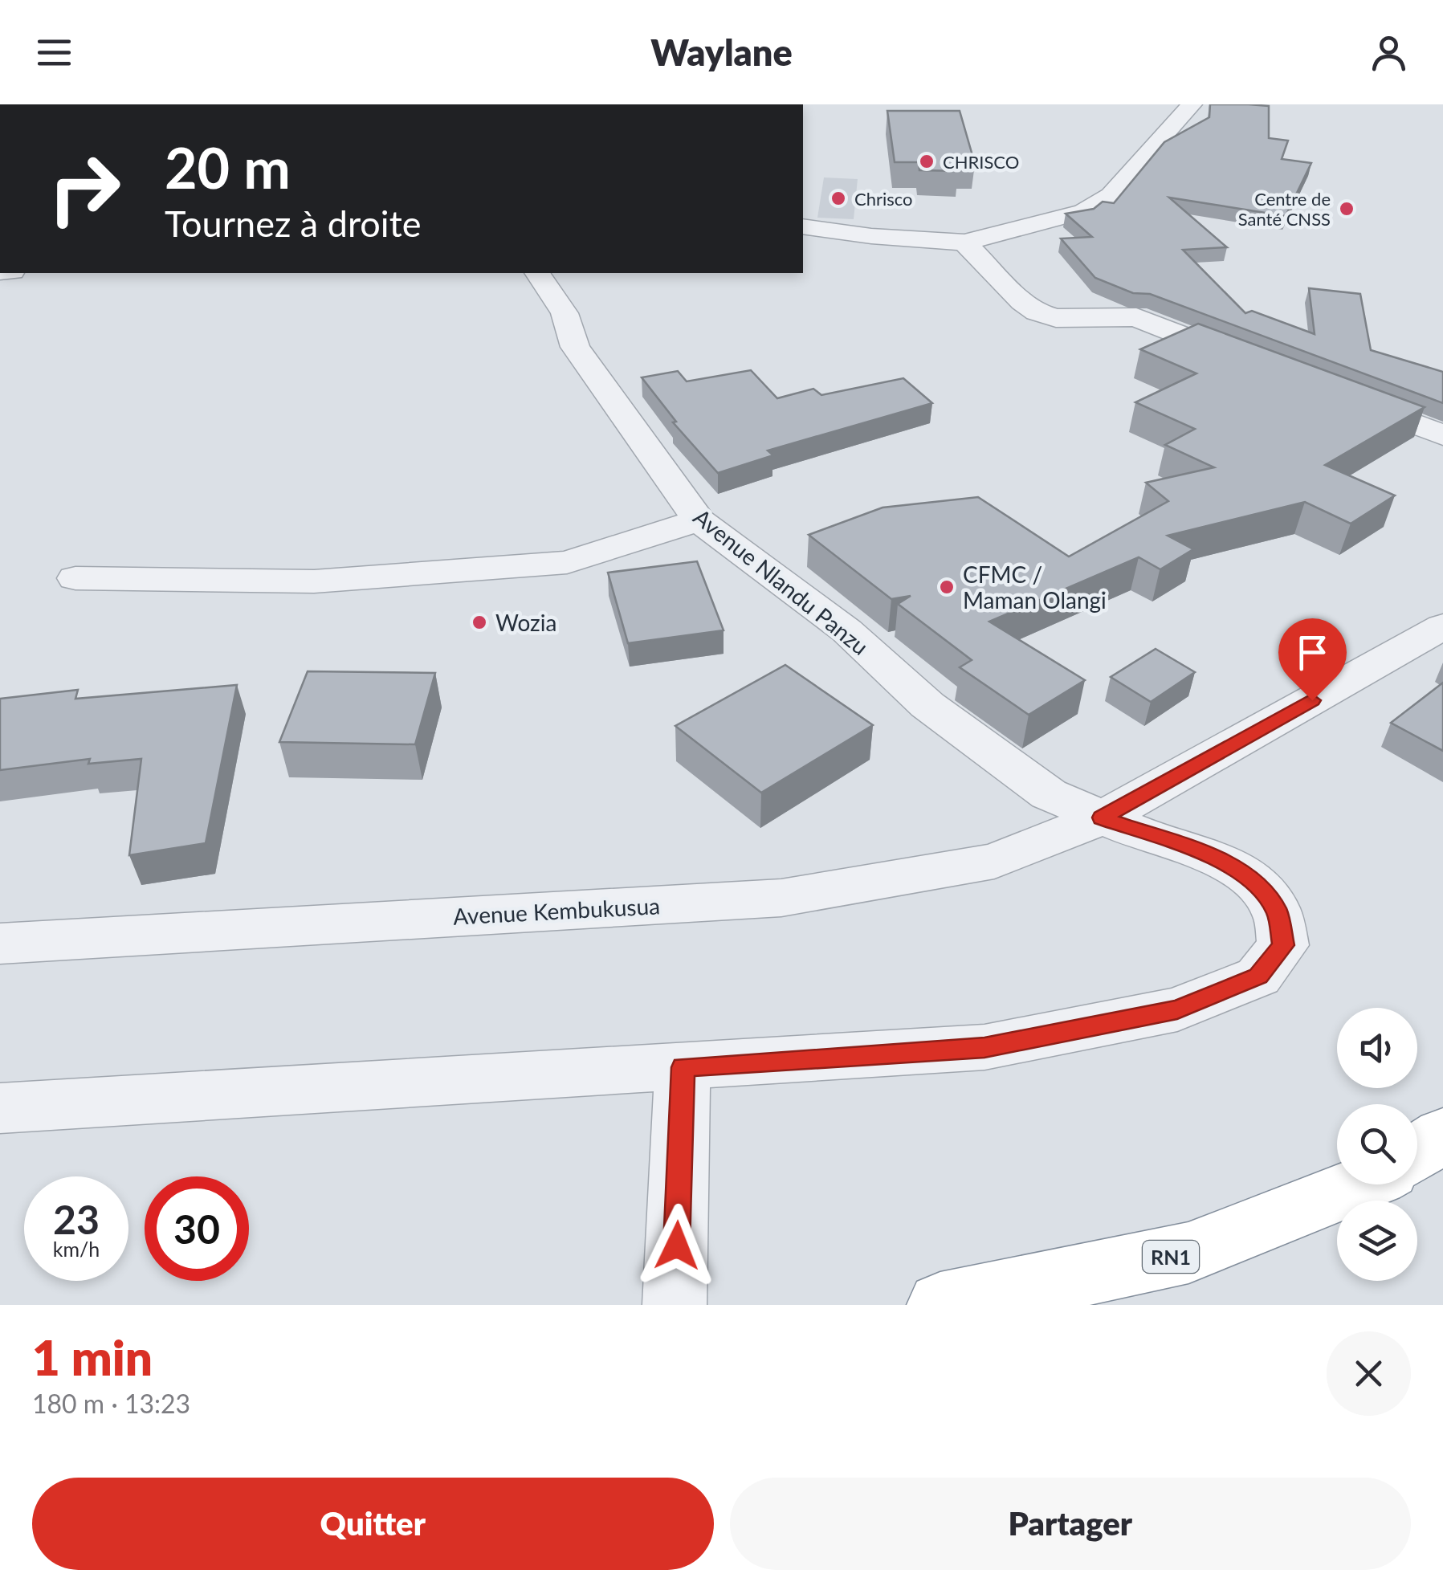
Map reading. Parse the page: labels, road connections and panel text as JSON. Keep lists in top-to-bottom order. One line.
{"streets":{"highway":["RN1"],"street":["Avenue Nlandu Panzu","Avenue Kembukusua"]},"crossings":[["Avenue Nlandu Panzu","Avenue Kembukusua"]],"places":["CHRISCO","Chrisco","Centre de Santé CNSS","CFMC / Maman Olangi","Wozia"],"page":{"header":"Waylane","turn":["20 m","Tournez à droite"],"speed":"23 km/h","limit":"30","heading":["1 min","180 m · 13:23"],"buttons":["Quitter","Partager"]}}
